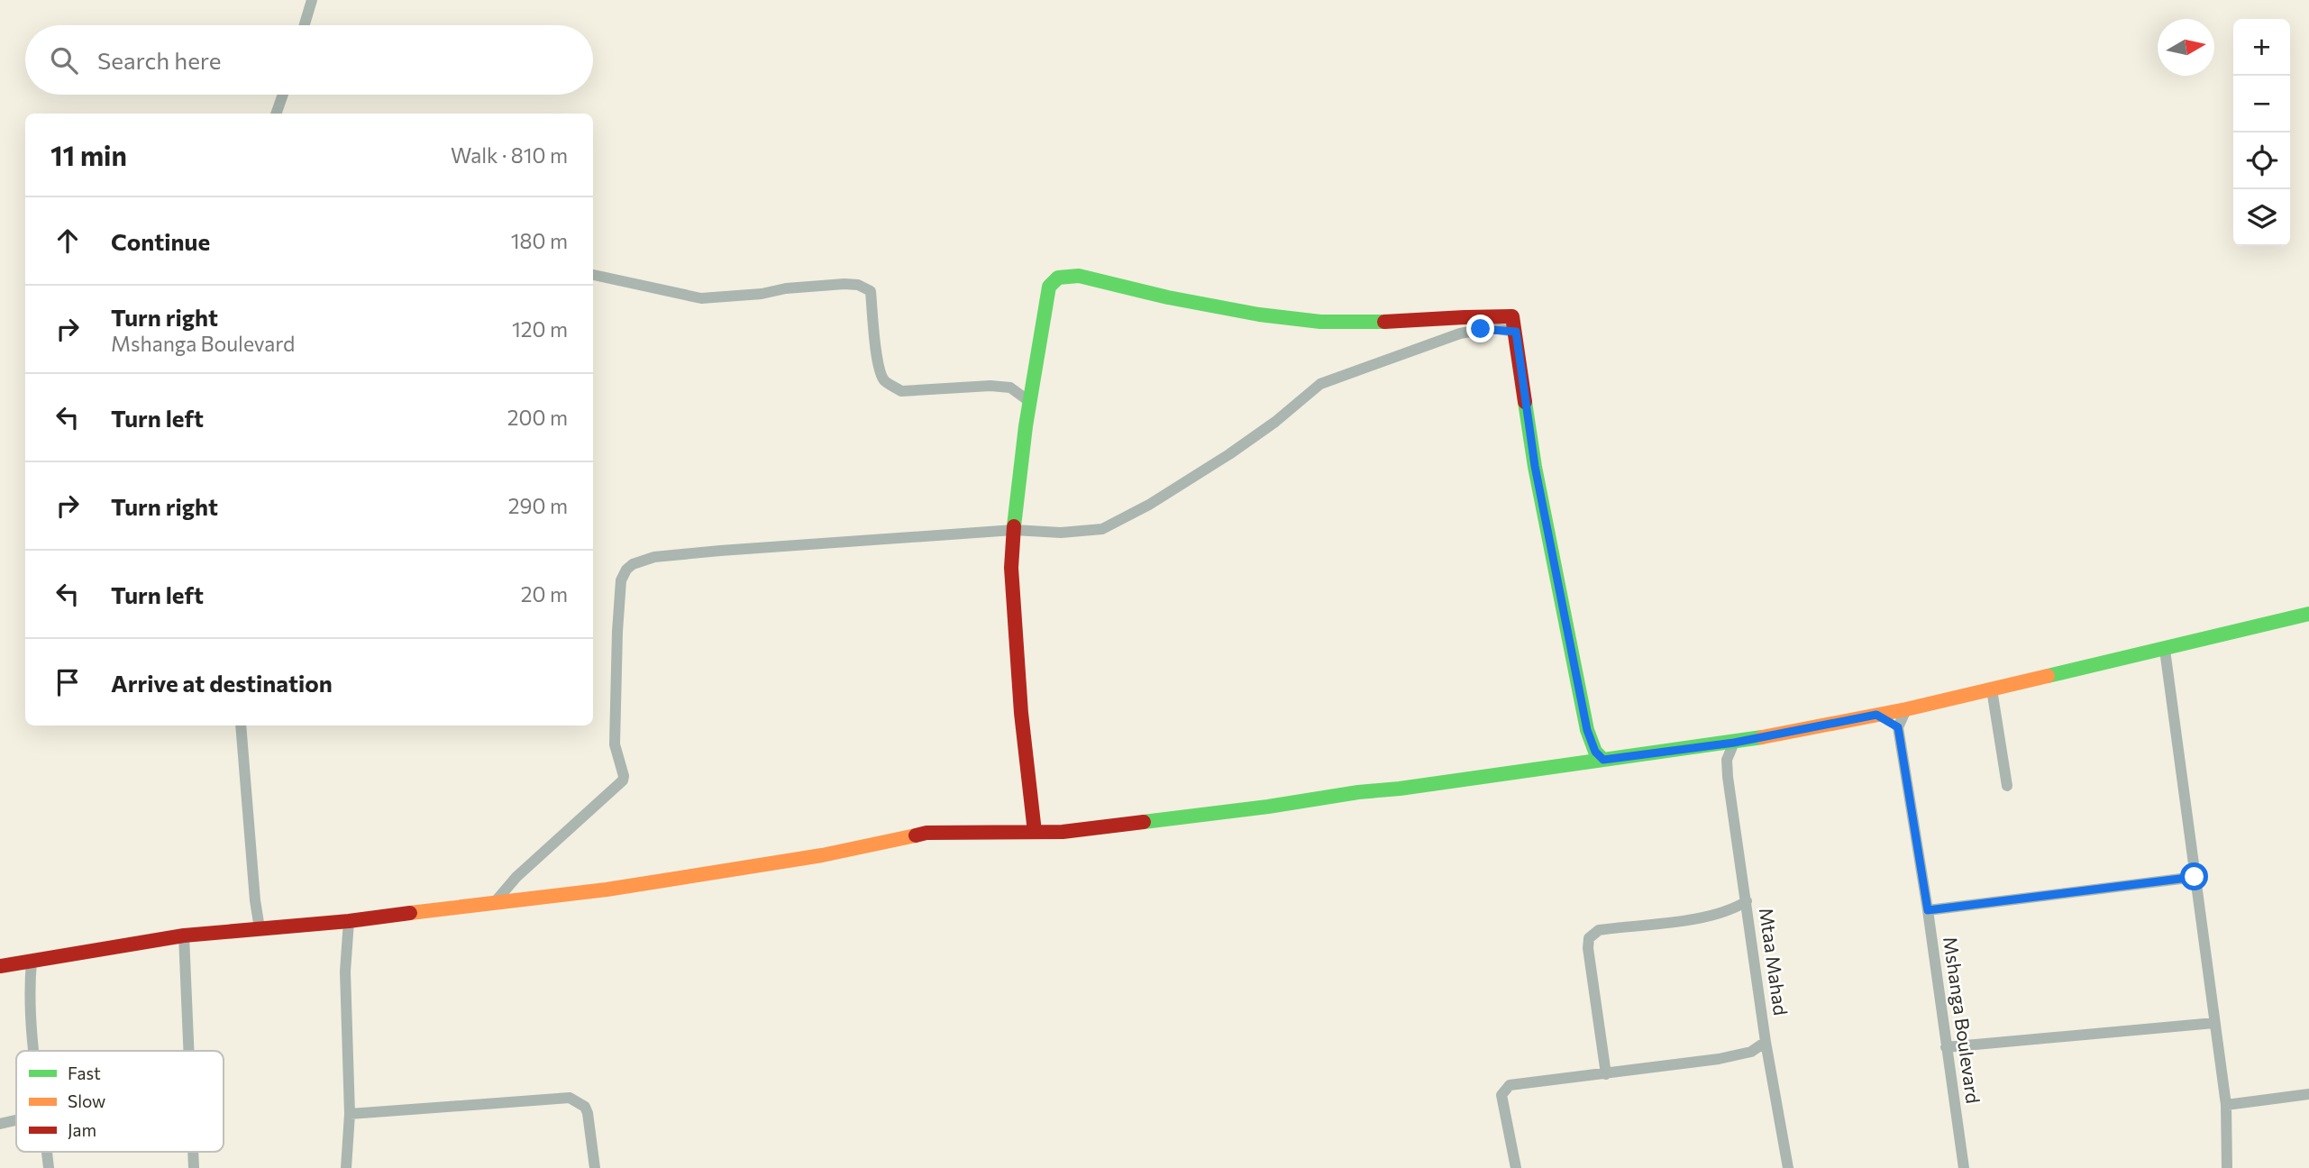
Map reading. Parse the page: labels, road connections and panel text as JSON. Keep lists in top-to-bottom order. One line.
{"streets":{"street":["Mtaa Mahad","Mshanga Boulevard"]},"legend":["Fast","Slow","Jam"],"north":"right","page":{"map_buttons":["+","−"],"search":"Search here","heading":["11 min","Walk · 810 m"],"list":[["Continue","180 m"],["Turn right","Mshanga Boulevard","120 m"],["Turn left","200 m"],["Turn right","290 m"],["Turn left","20 m"],"Arrive at destination"]}}
